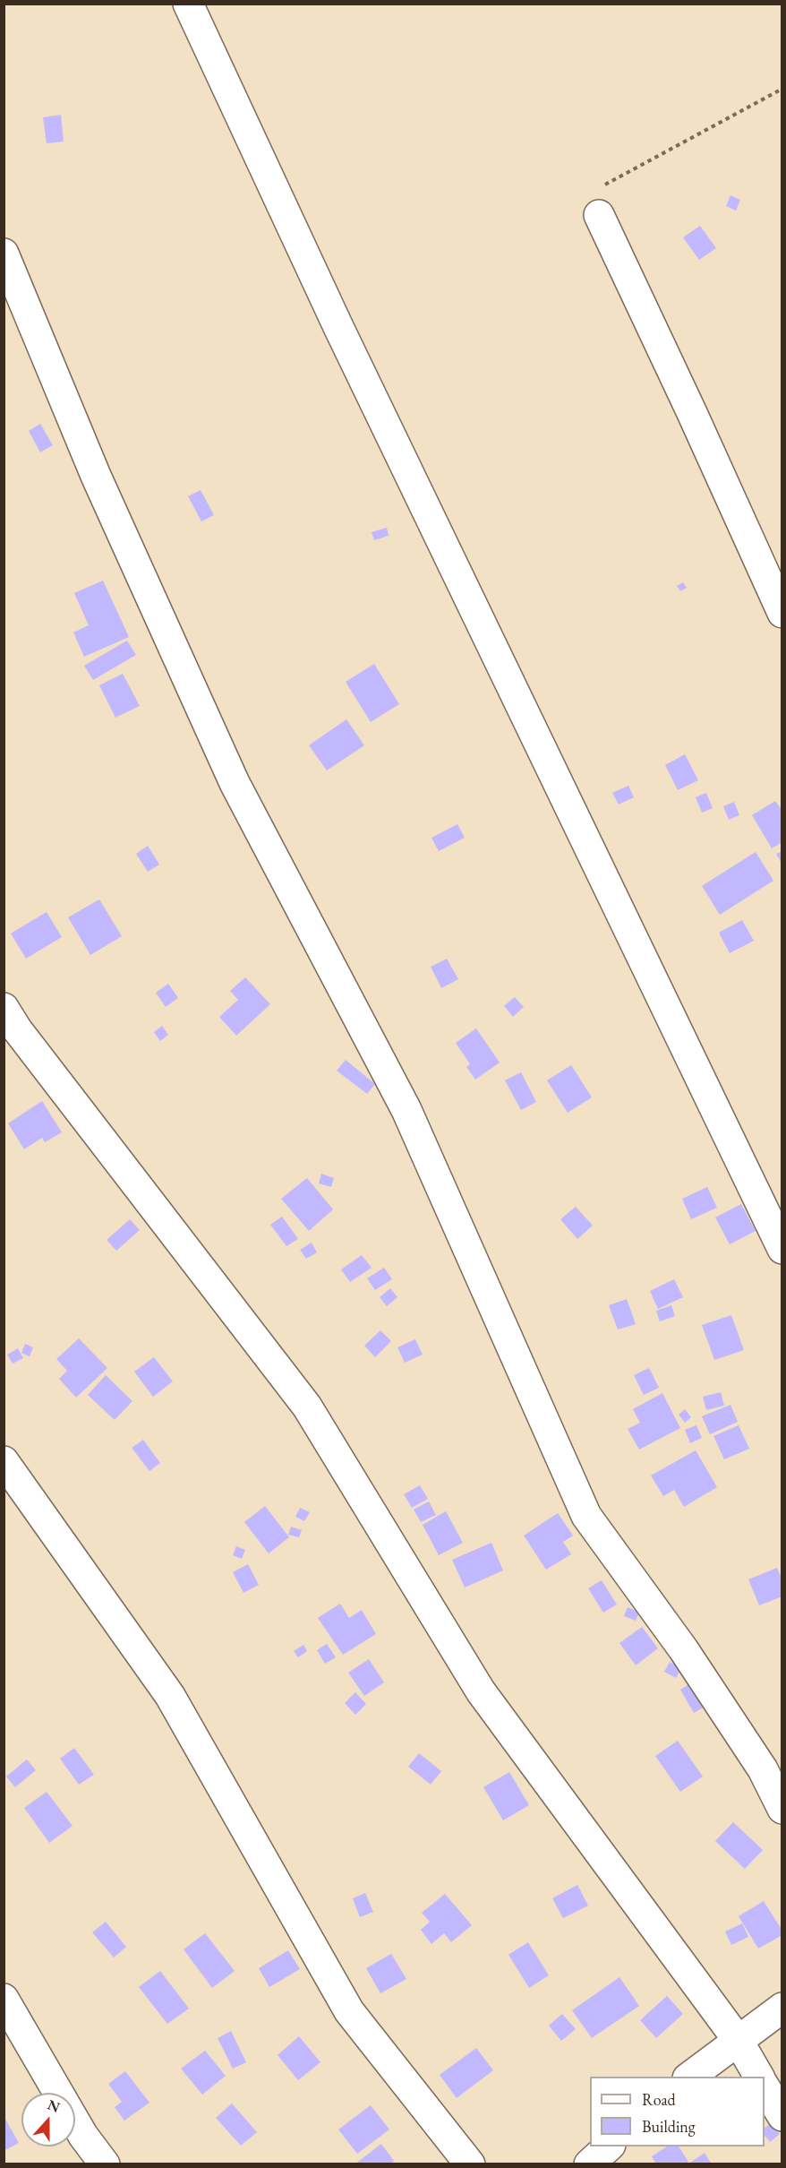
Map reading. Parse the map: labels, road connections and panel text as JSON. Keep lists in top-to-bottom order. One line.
{"legend":["Road","Building"],"north":"top"}
